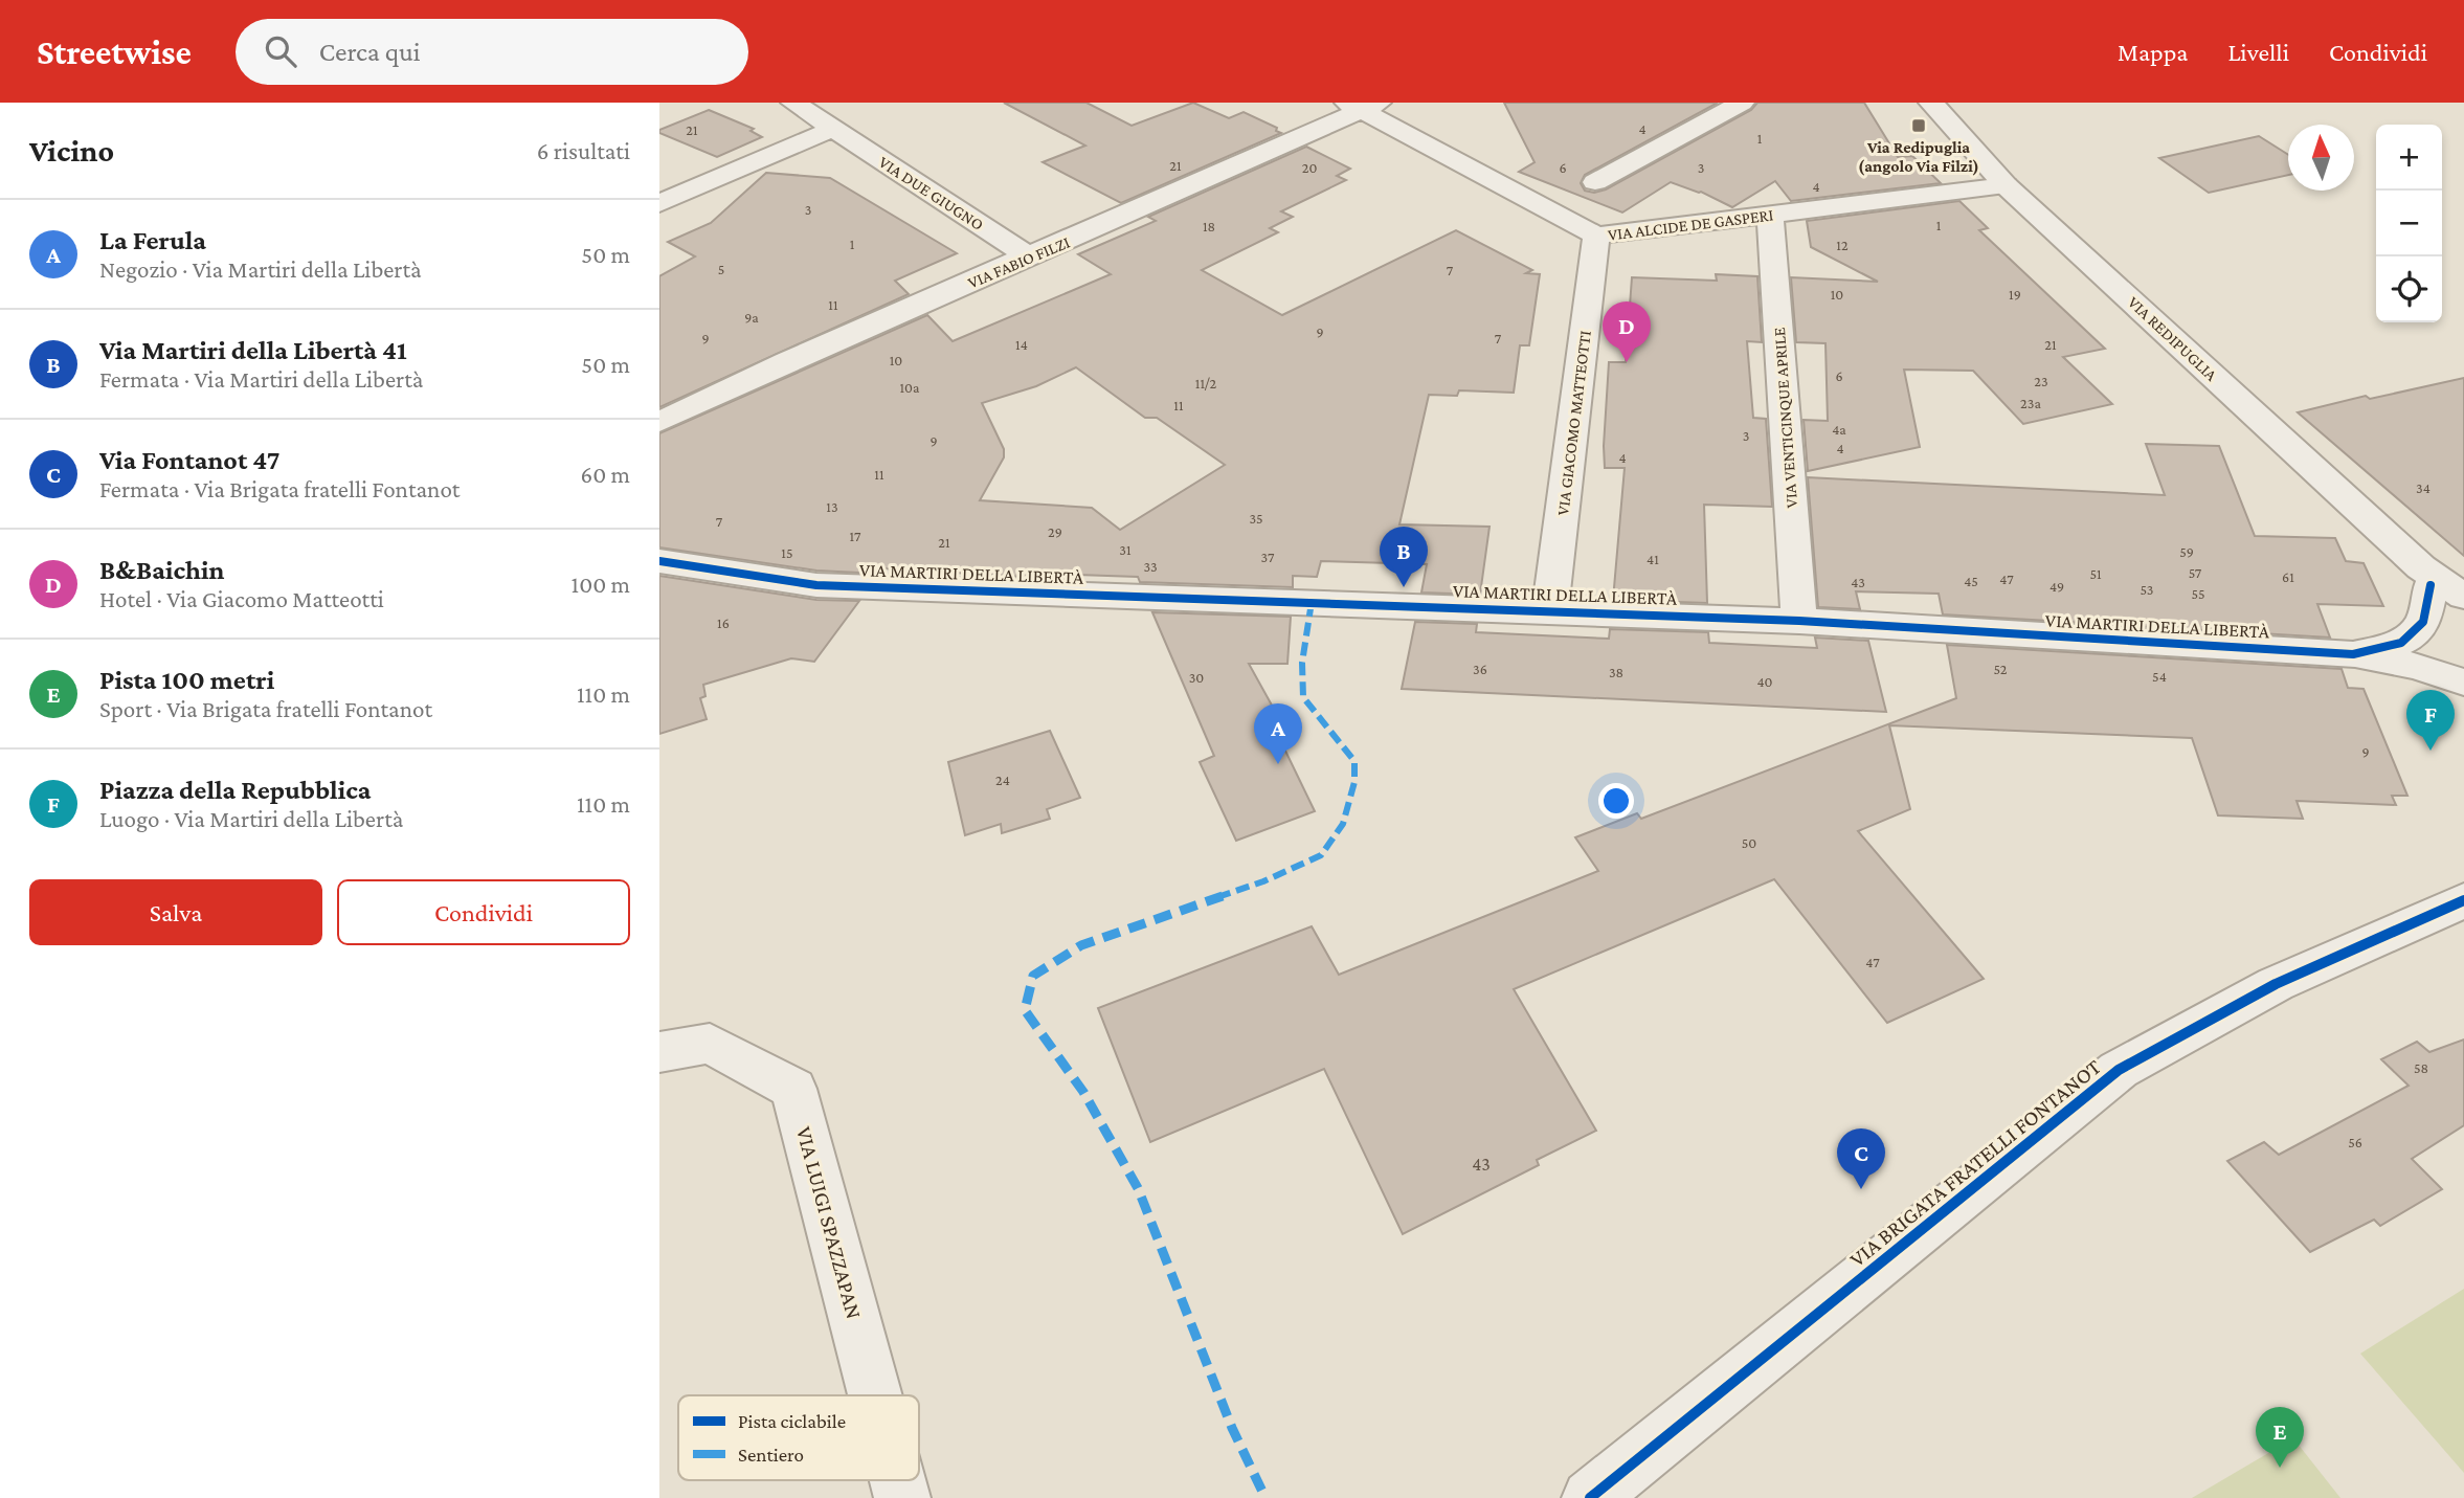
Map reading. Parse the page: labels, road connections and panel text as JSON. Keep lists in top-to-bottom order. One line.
{"streets":{"street":["VIA DUE GIUGNO","VIA ALCIDE DE GASPERI","VIA FABIO FILZI","VIA REDIPUGLIA","VIA VENTICINQUE APRILE","VIA GIACOMO MATTEOTTI","VIA MARTIRI DELLA LIBERTÀ","VIA BRIGATA FRATELLI FONTANOT","VIA LUIGI SPAZZAPAN"]},"crossings":[["VIA DUE GIUGNO","VIA FABIO FILZI"],["VIA ALCIDE DE GASPERI","VIA FABIO FILZI"],["VIA ALCIDE DE GASPERI","VIA REDIPUGLIA"],["VIA ALCIDE DE GASPERI","VIA VENTICINQUE APRILE"],["VIA ALCIDE DE GASPERI","VIA GIACOMO MATTEOTTI"],["VIA REDIPUGLIA","VIA MARTIRI DELLA LIBERTÀ"],["VIA VENTICINQUE APRILE","VIA MARTIRI DELLA LIBERTÀ"],["VIA GIACOMO MATTEOTTI","VIA MARTIRI DELLA LIBERTÀ"]],"places":{"transit":["Via Redipuglia (angolo Via Filzi)"]},"house_numbers":["4","21","1","21","20","6","3","4","3","1","18","1","12","5","7","10","19","11","9a","9","9","7","14","21","10","6","23","11/2","10a","23a","11","4a","3","9","4","4","11","34","13","35","7","29","17","21","31","59","15","37","41","33","57","51","61","47","45","43","49","53","55","16","36","52","38","54","30","40","9","24","50","47","58","56","43"],"legend":["Pista ciclabile","Sentiero"],"north":"top","page":{"header":"Streetwise","search":"Cerca qui","nav":["Mappa","Livelli","Condividi"],"heading":["Vicino","6 risultati"],"map_buttons":["+","−"],"list":[{"mark":"A","name":"La Ferula","note":"Negozio · Via Martiri della Libertà","value":"50 m"},{"mark":"B","name":"Via Martiri della Libertà 41","note":"Fermata · Via Martiri della Libertà","value":"50 m"},{"mark":"C","name":"Via Fontanot 47","note":"Fermata · Via Brigata fratelli Fontanot","value":"60 m"},{"mark":"D","name":"B&Baichin","note":"Hotel · Via Giacomo Matteotti","value":"100 m"},{"mark":"E","name":"Pista 100 metri","note":"Sport · Via Brigata fratelli Fontanot","value":"110 m"},{"mark":"F","name":"Piazza della Repubblica","note":"Luogo · Via Martiri della Libertà","value":"110 m"}],"pins":["D","B","F","A","C","E"],"buttons":["Salva","Condividi"]}}
